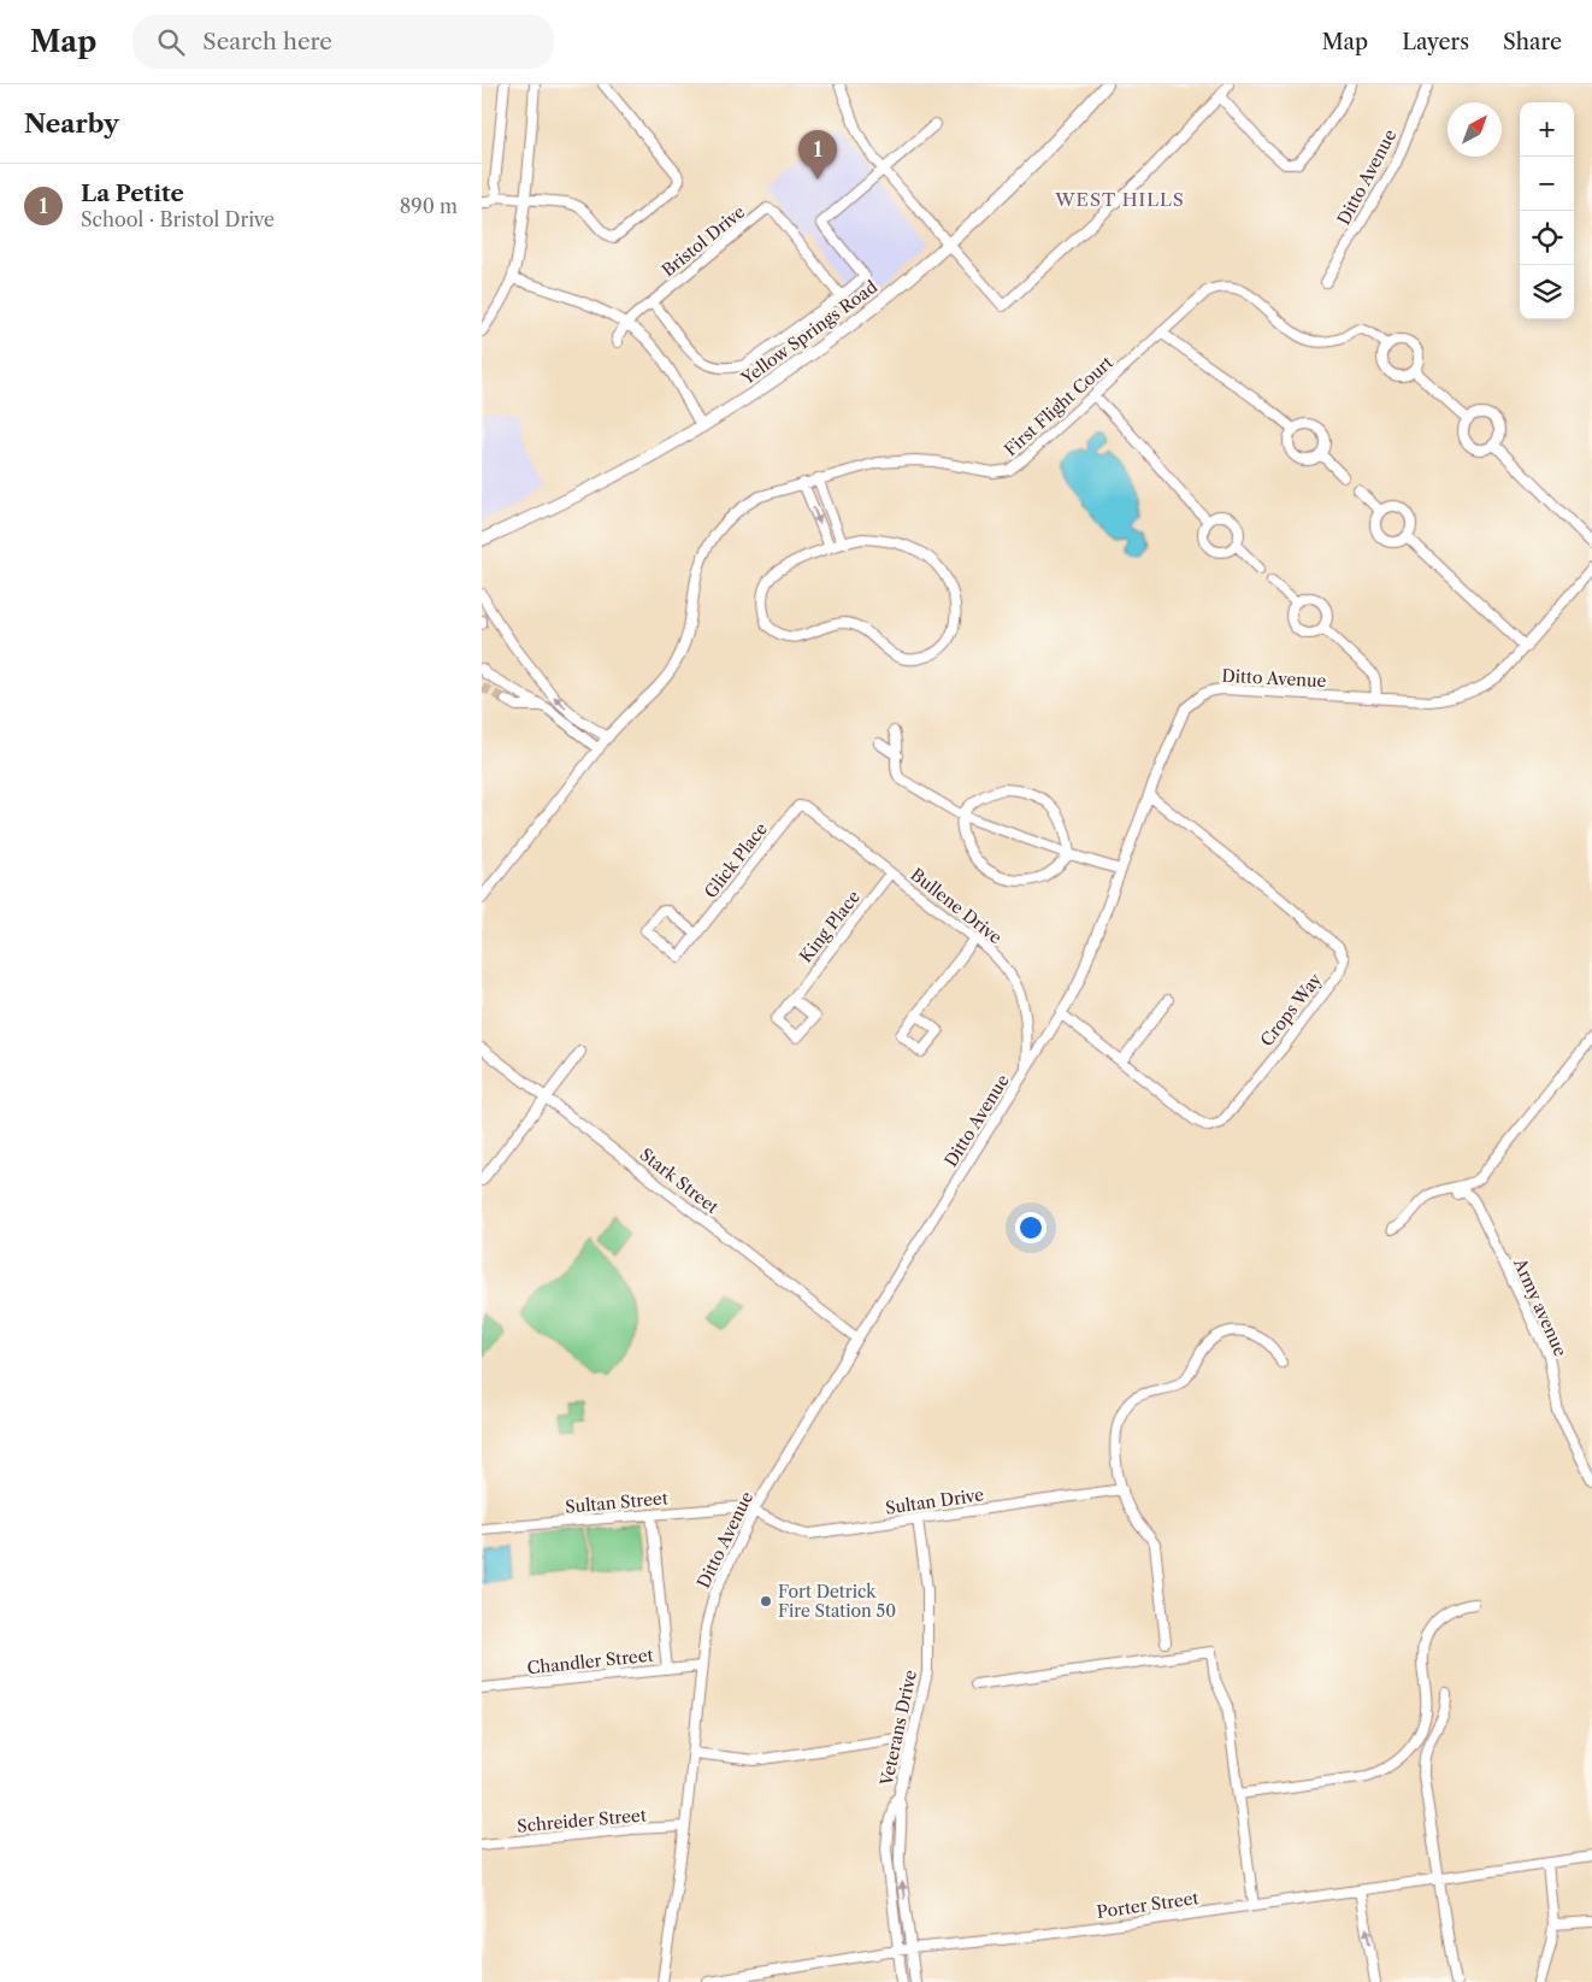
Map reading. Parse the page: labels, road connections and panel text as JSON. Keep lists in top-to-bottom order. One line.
{"streets":{"main road":["Yellow Springs Road"],"street":["Ditto Avenue","Bristol Drive","First Flight Court","Glick Place","Bullene Drive","King Place","Crops Way","Stark Street","Army avenue","Sultan Drive","Sultan Street","Chandler Street","Veterans Drive","Schreider Street","Porter Street"]},"crossings":[["Ditto Avenue","Bullene Drive"],["Ditto Avenue","Crops Way"],["Ditto Avenue","Stark Street"],["Ditto Avenue","Sultan Drive"],["Ditto Avenue","Sultan Street"],["Ditto Avenue","Chandler Street"],["Ditto Avenue","Schreider Street"],["Glick Place","Bullene Drive"],["Bullene Drive","King Place"],["Sultan Drive","Sultan Street"],["Sultan Drive","Veterans Drive"],["Veterans Drive","Porter Street"]],"districts":["WEST HILLS"],"places":["Fort Detrick Fire Station 50"],"north":"top right","page":{"header":"Map","search":"Search here","nav":["Map","Layers","Share"],"heading":"Nearby","map_buttons":["+","−"],"pins":"1","list":[{"mark":"1","name":"La Petite","note":"School · Bristol Drive","value":"890 m"}]}}
